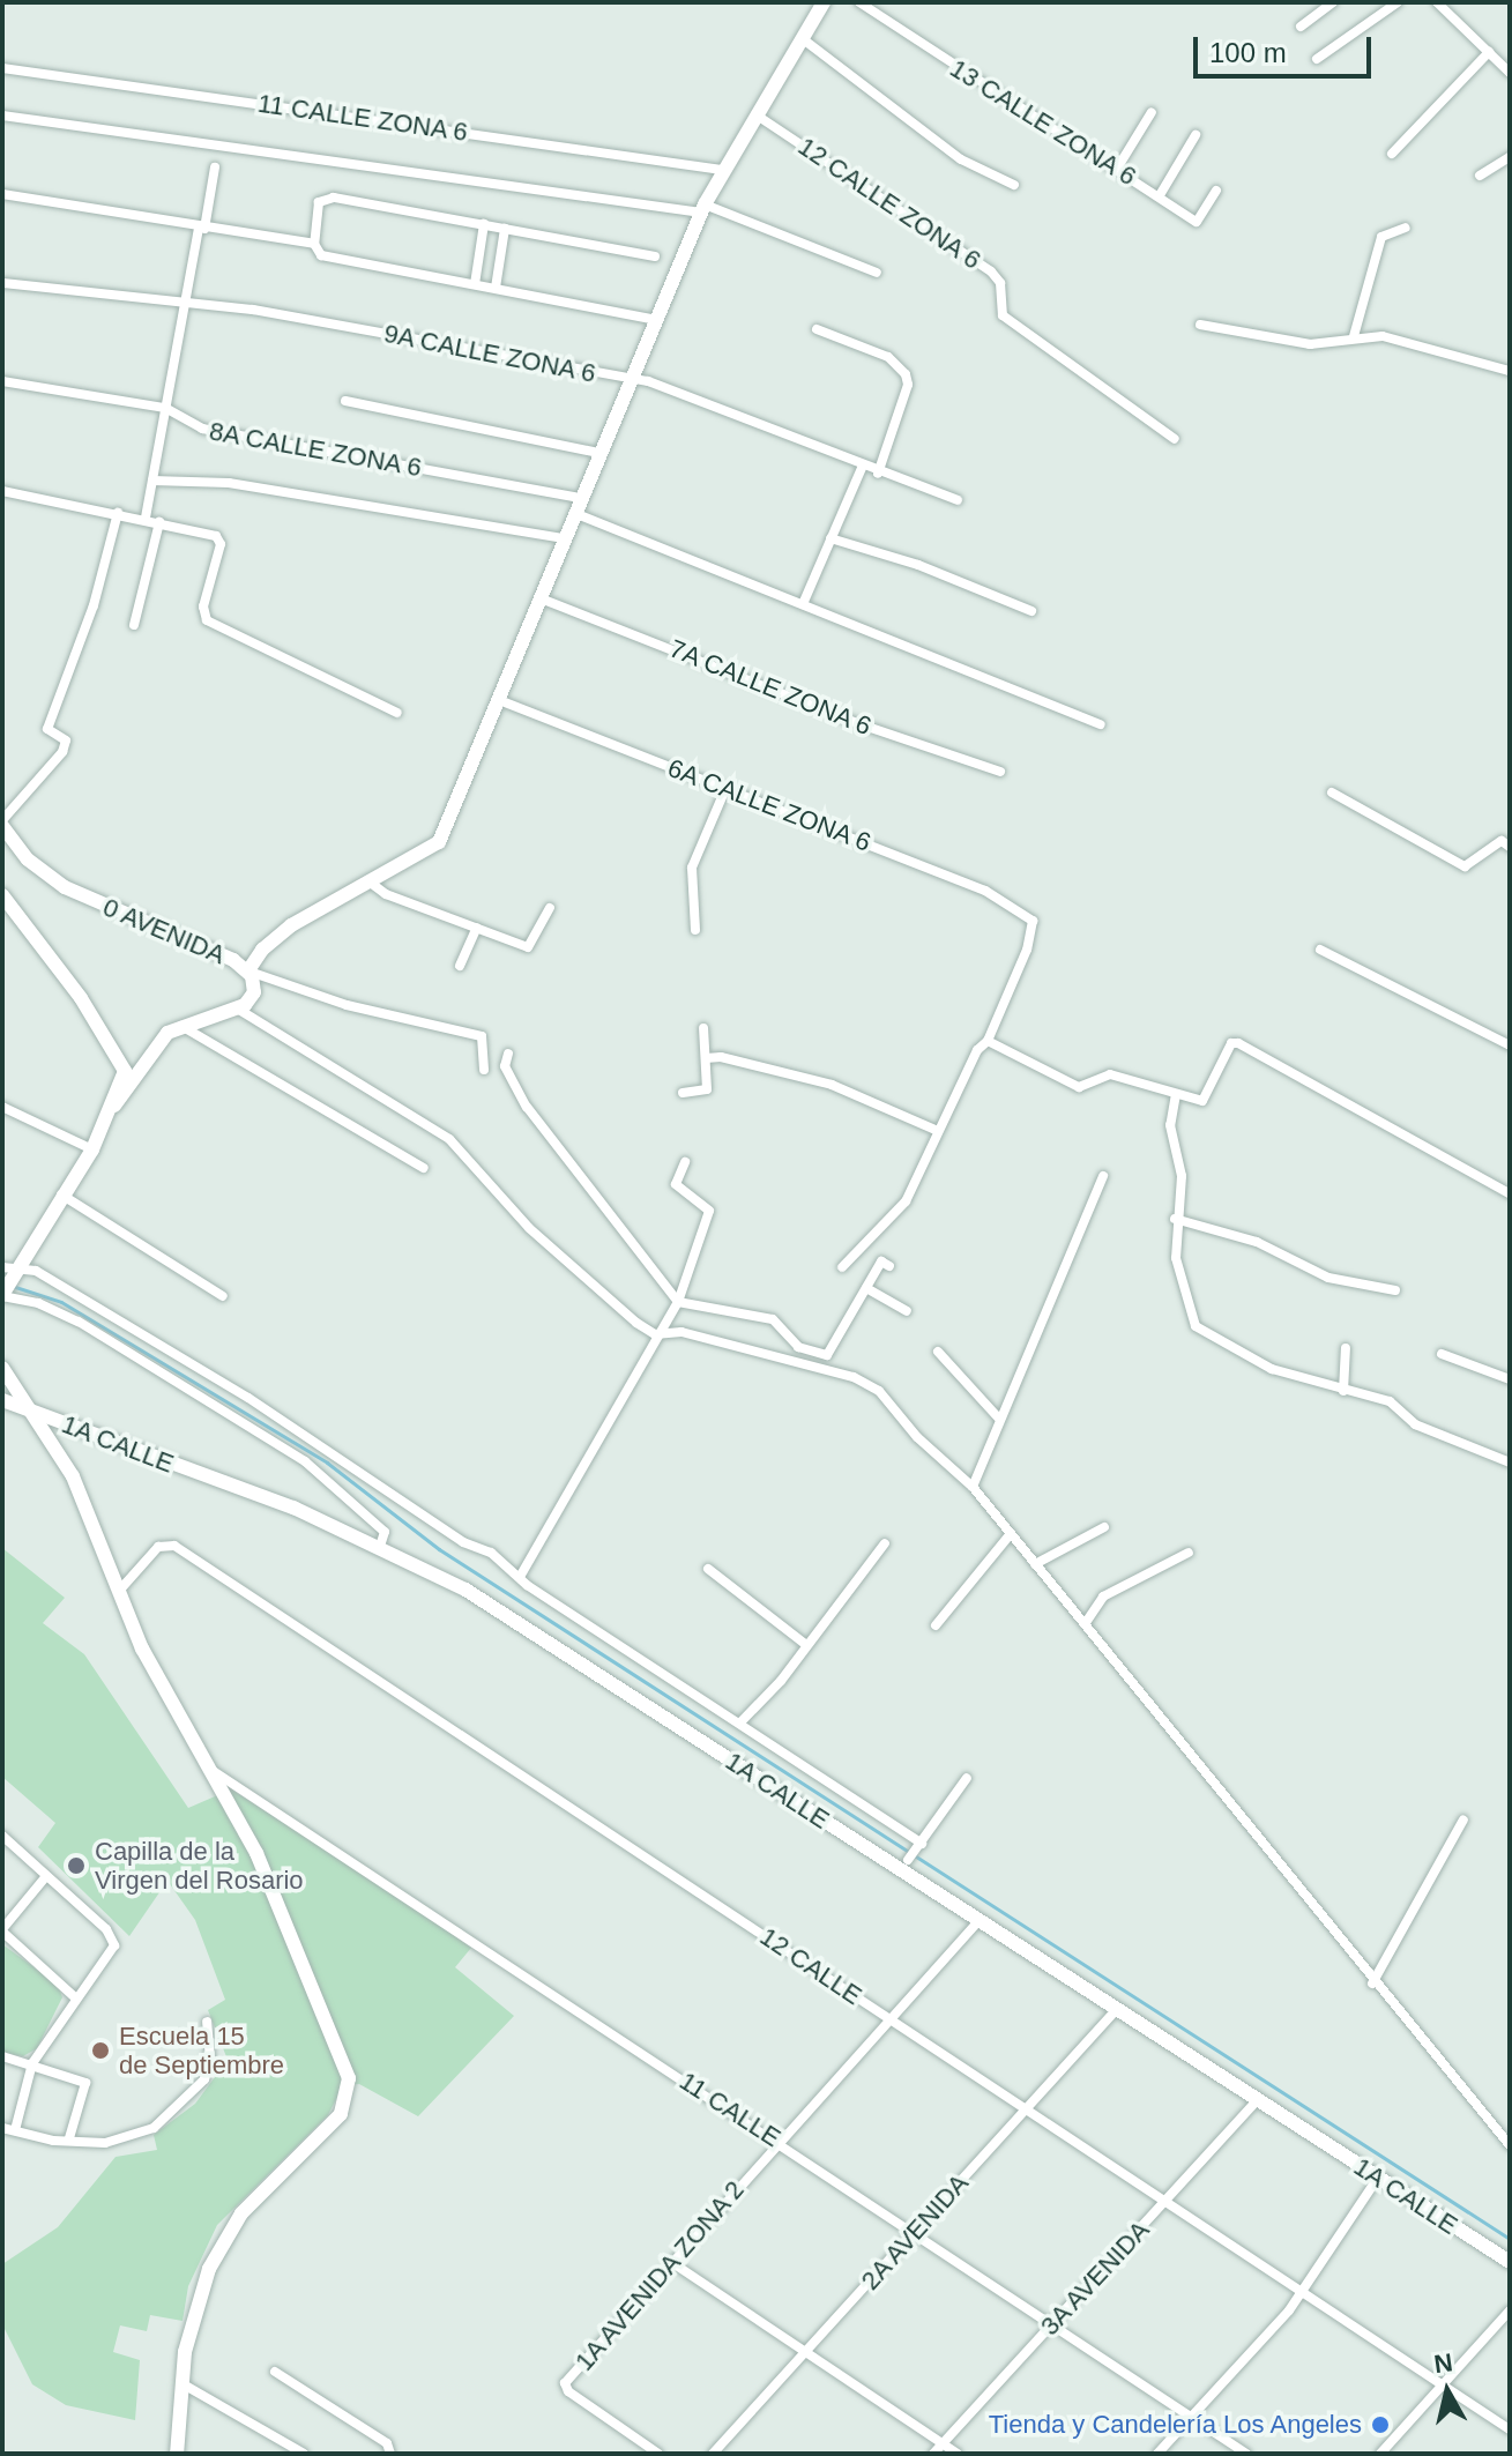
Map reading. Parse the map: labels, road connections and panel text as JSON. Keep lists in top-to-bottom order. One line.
{"streets":{"street":["11 CALLE ZONA 6","13 CALLE ZONA 6","12 CALLE ZONA 6","9A CALLE ZONA 6","8A CALLE ZONA 6","7A CALLE ZONA 6","6A CALLE ZONA 6","0 AVENIDA","1A CALLE","12 CALLE","11 CALLE","2A AVENIDA","1A AVENIDA ZONA 2","3A AVENIDA"]},"crossings":[["1A CALLE","2A AVENIDA"],["1A CALLE","1A AVENIDA ZONA 2"],["1A CALLE","3A AVENIDA"],["12 CALLE","2A AVENIDA"],["12 CALLE","1A AVENIDA ZONA 2"],["12 CALLE","3A AVENIDA"],["11 CALLE","2A AVENIDA"],["11 CALLE","1A AVENIDA ZONA 2"],["11 CALLE","3A AVENIDA"]],"places":["Capilla de la Virgen del Rosario","Escuela 15 de Septiembre","Tienda y Candelería Los Angeles"],"scale_bar":"100 m","north":"top"}
